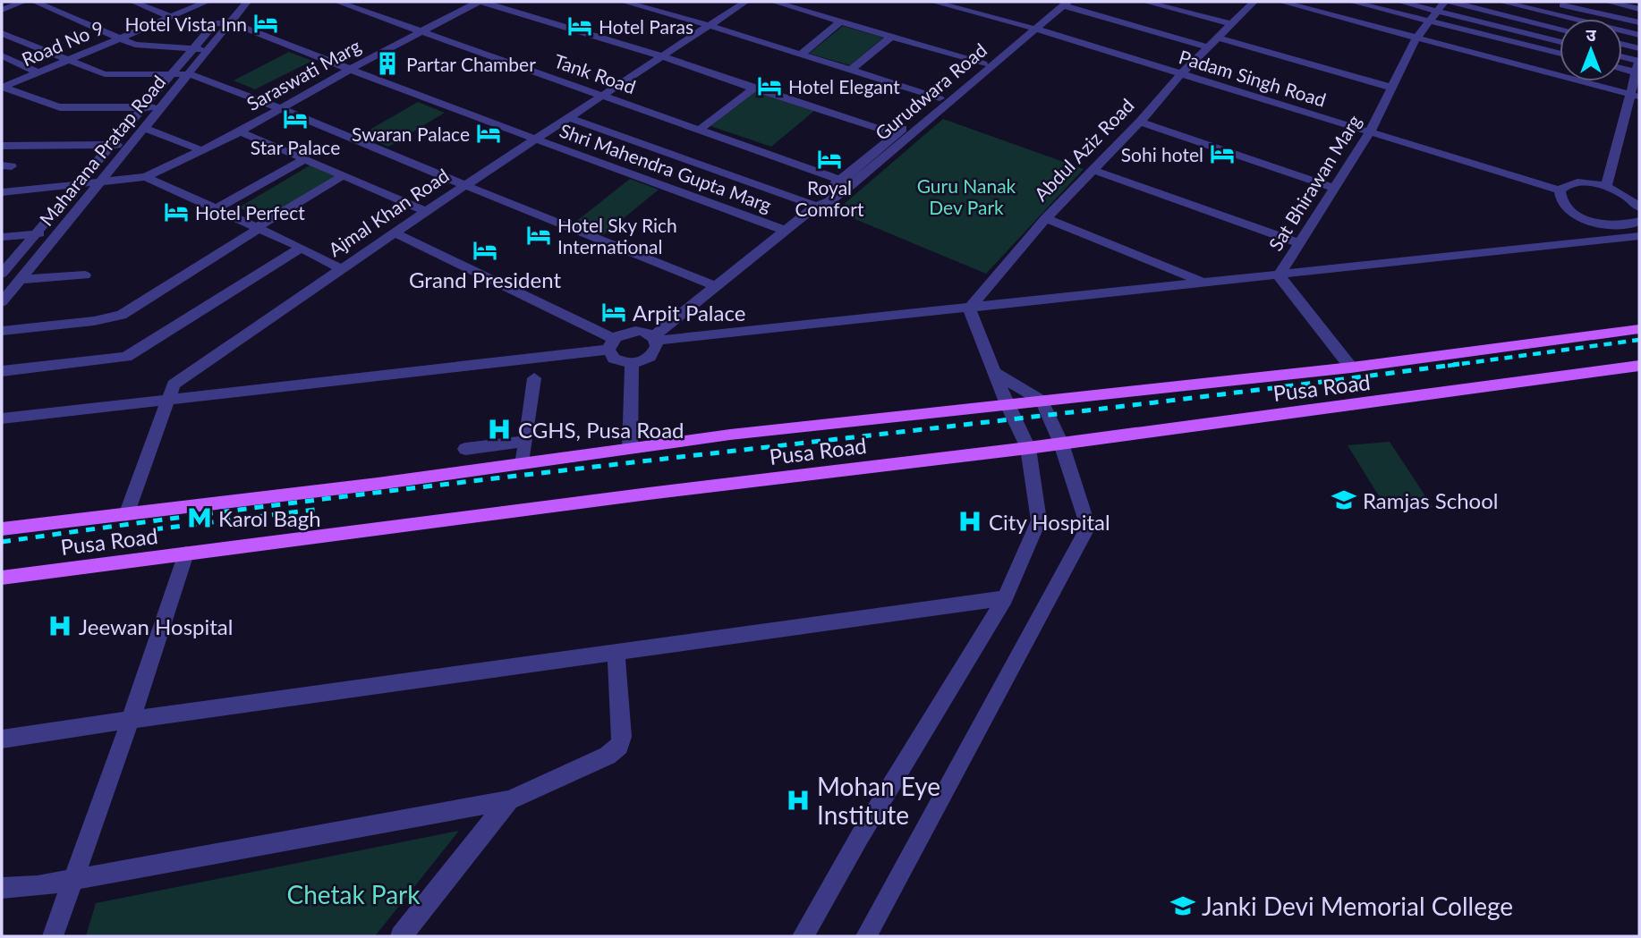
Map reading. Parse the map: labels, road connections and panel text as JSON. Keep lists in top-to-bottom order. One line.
{"streets":{"main road":["Pusa Road"],"street":["Road No 9","Tank Road","Saraswati Marg","Padam Singh Road","Gurudwara Road","Abdul Aziz Road","Maharana Pratap Road","Shri Mahendra Gupta Marg","Sat Bhirawan Marg","Ajmal Khan Road"]},"crossings":[["Tank Road","Saraswati Marg"],["Tank Road","Gurudwara Road"],["Tank Road","Ajmal Khan Road"],["Saraswati Marg","Maharana Pratap Road"],["Saraswati Marg","Shri Mahendra Gupta Marg"],["Padam Singh Road","Gurudwara Road"],["Padam Singh Road","Abdul Aziz Road"],["Padam Singh Road","Sat Bhirawan Marg"],["Gurudwara Road","Shri Mahendra Gupta Marg"],["Maharana Pratap Road","Shri Mahendra Gupta Marg"],["Shri Mahendra Gupta Marg","Ajmal Khan Road"],["Sat Bhirawan Marg","Pusa Road"],["Ajmal Khan Road","Pusa Road"]],"parks":["Guru Nanak Dev Park","Chetak Park"],"places":{"hotel":["Hotel Vista Inn","Hotel Paras","Hotel Elegant","Star Palace","Swaran Palace","Sohi hotel","Royal Comfort","Hotel Perfect","Hotel Sky Rich International","Grand President","Arpit Palace"],"building":["Partar Chamber"],"hospital":["CGHS, Pusa Road","City Hospital","Jeewan Hospital","Mohan Eye Institute"],"school or university":["Ramjas School","Janki Devi Memorial College"],"metro station":["Karol Bagh"]},"north":"top"}
